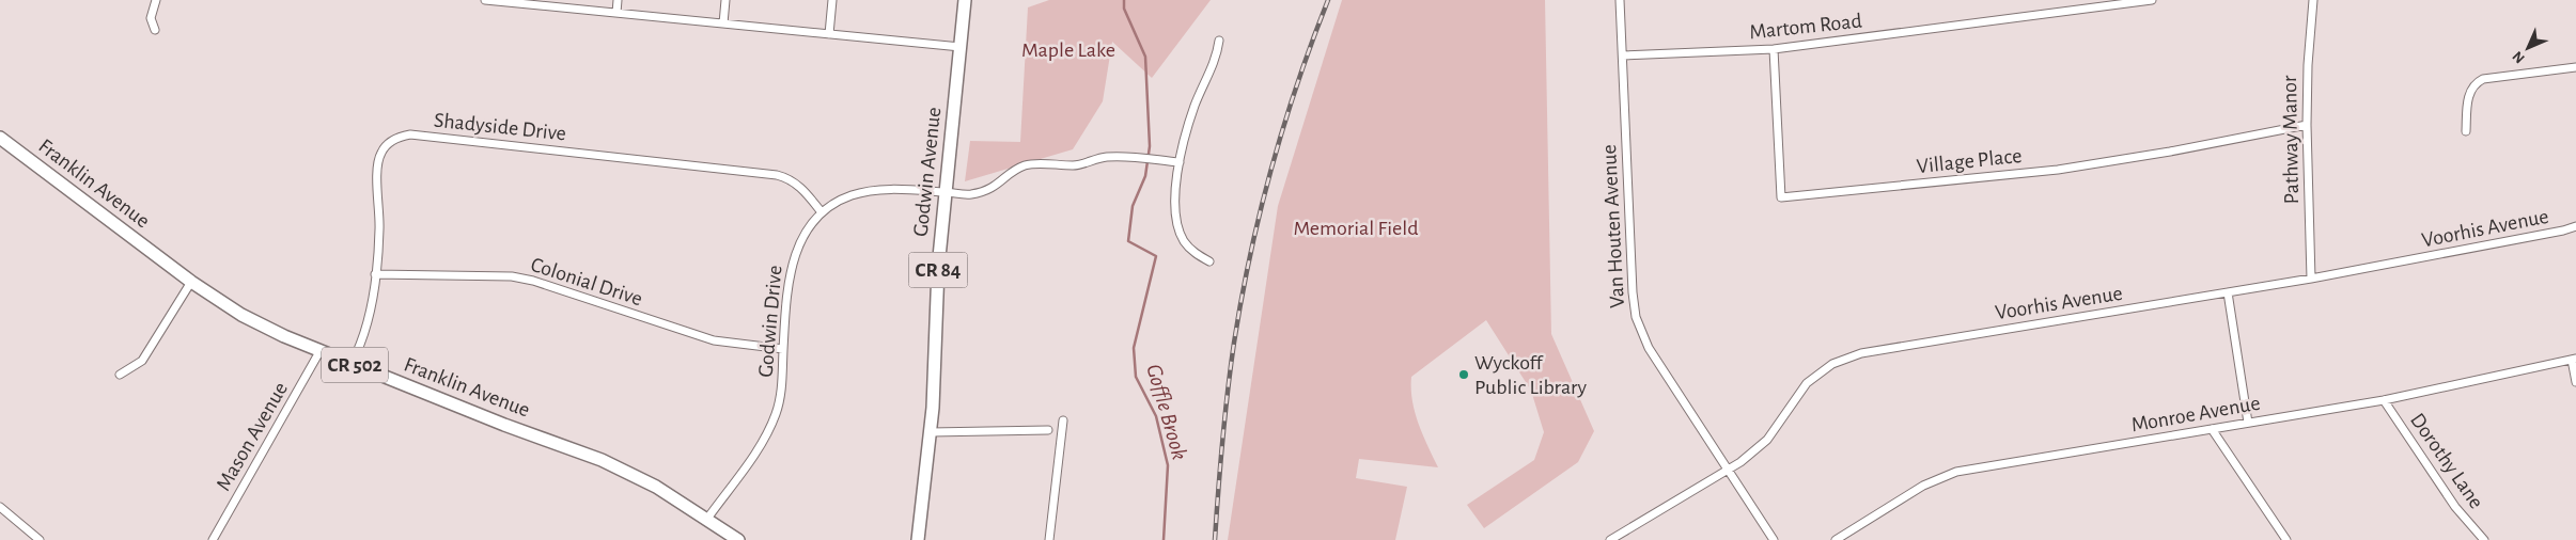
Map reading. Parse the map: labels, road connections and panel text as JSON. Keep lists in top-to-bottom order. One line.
{"streets":{"main road":["Godwin Avenue","Franklin Avenue","CR 84","CR 502"],"street":["Martom Road","Shadyside Drive","Pathway Manor","Village Place","Van Houten Avenue","Voorhis Avenue","Colonial Drive","Godwin Drive","Monroe Avenue","Mason Avenue","Dorothy Lane"]},"crossings":[["Martom Road","Village Place"],["Martom Road","Van Houten Avenue"],["Shadyside Drive","Franklin Avenue"],["Shadyside Drive","Colonial Drive"],["Shadyside Drive","Godwin Drive"],["Pathway Manor","Village Place"],["Pathway Manor","Voorhis Avenue"],["Godwin Avenue","Godwin Drive"],["Franklin Avenue","Godwin Drive"],["Franklin Avenue","Mason Avenue"],["Van Houten Avenue","Voorhis Avenue"],["Colonial Drive","Godwin Drive"],["Monroe Avenue","Dorothy Lane"]],"water":["Goffle Brook"],"parks":["Maple Lake","Memorial Field"],"places":["Wyckoff Public Library"],"north":"bottom left"}
